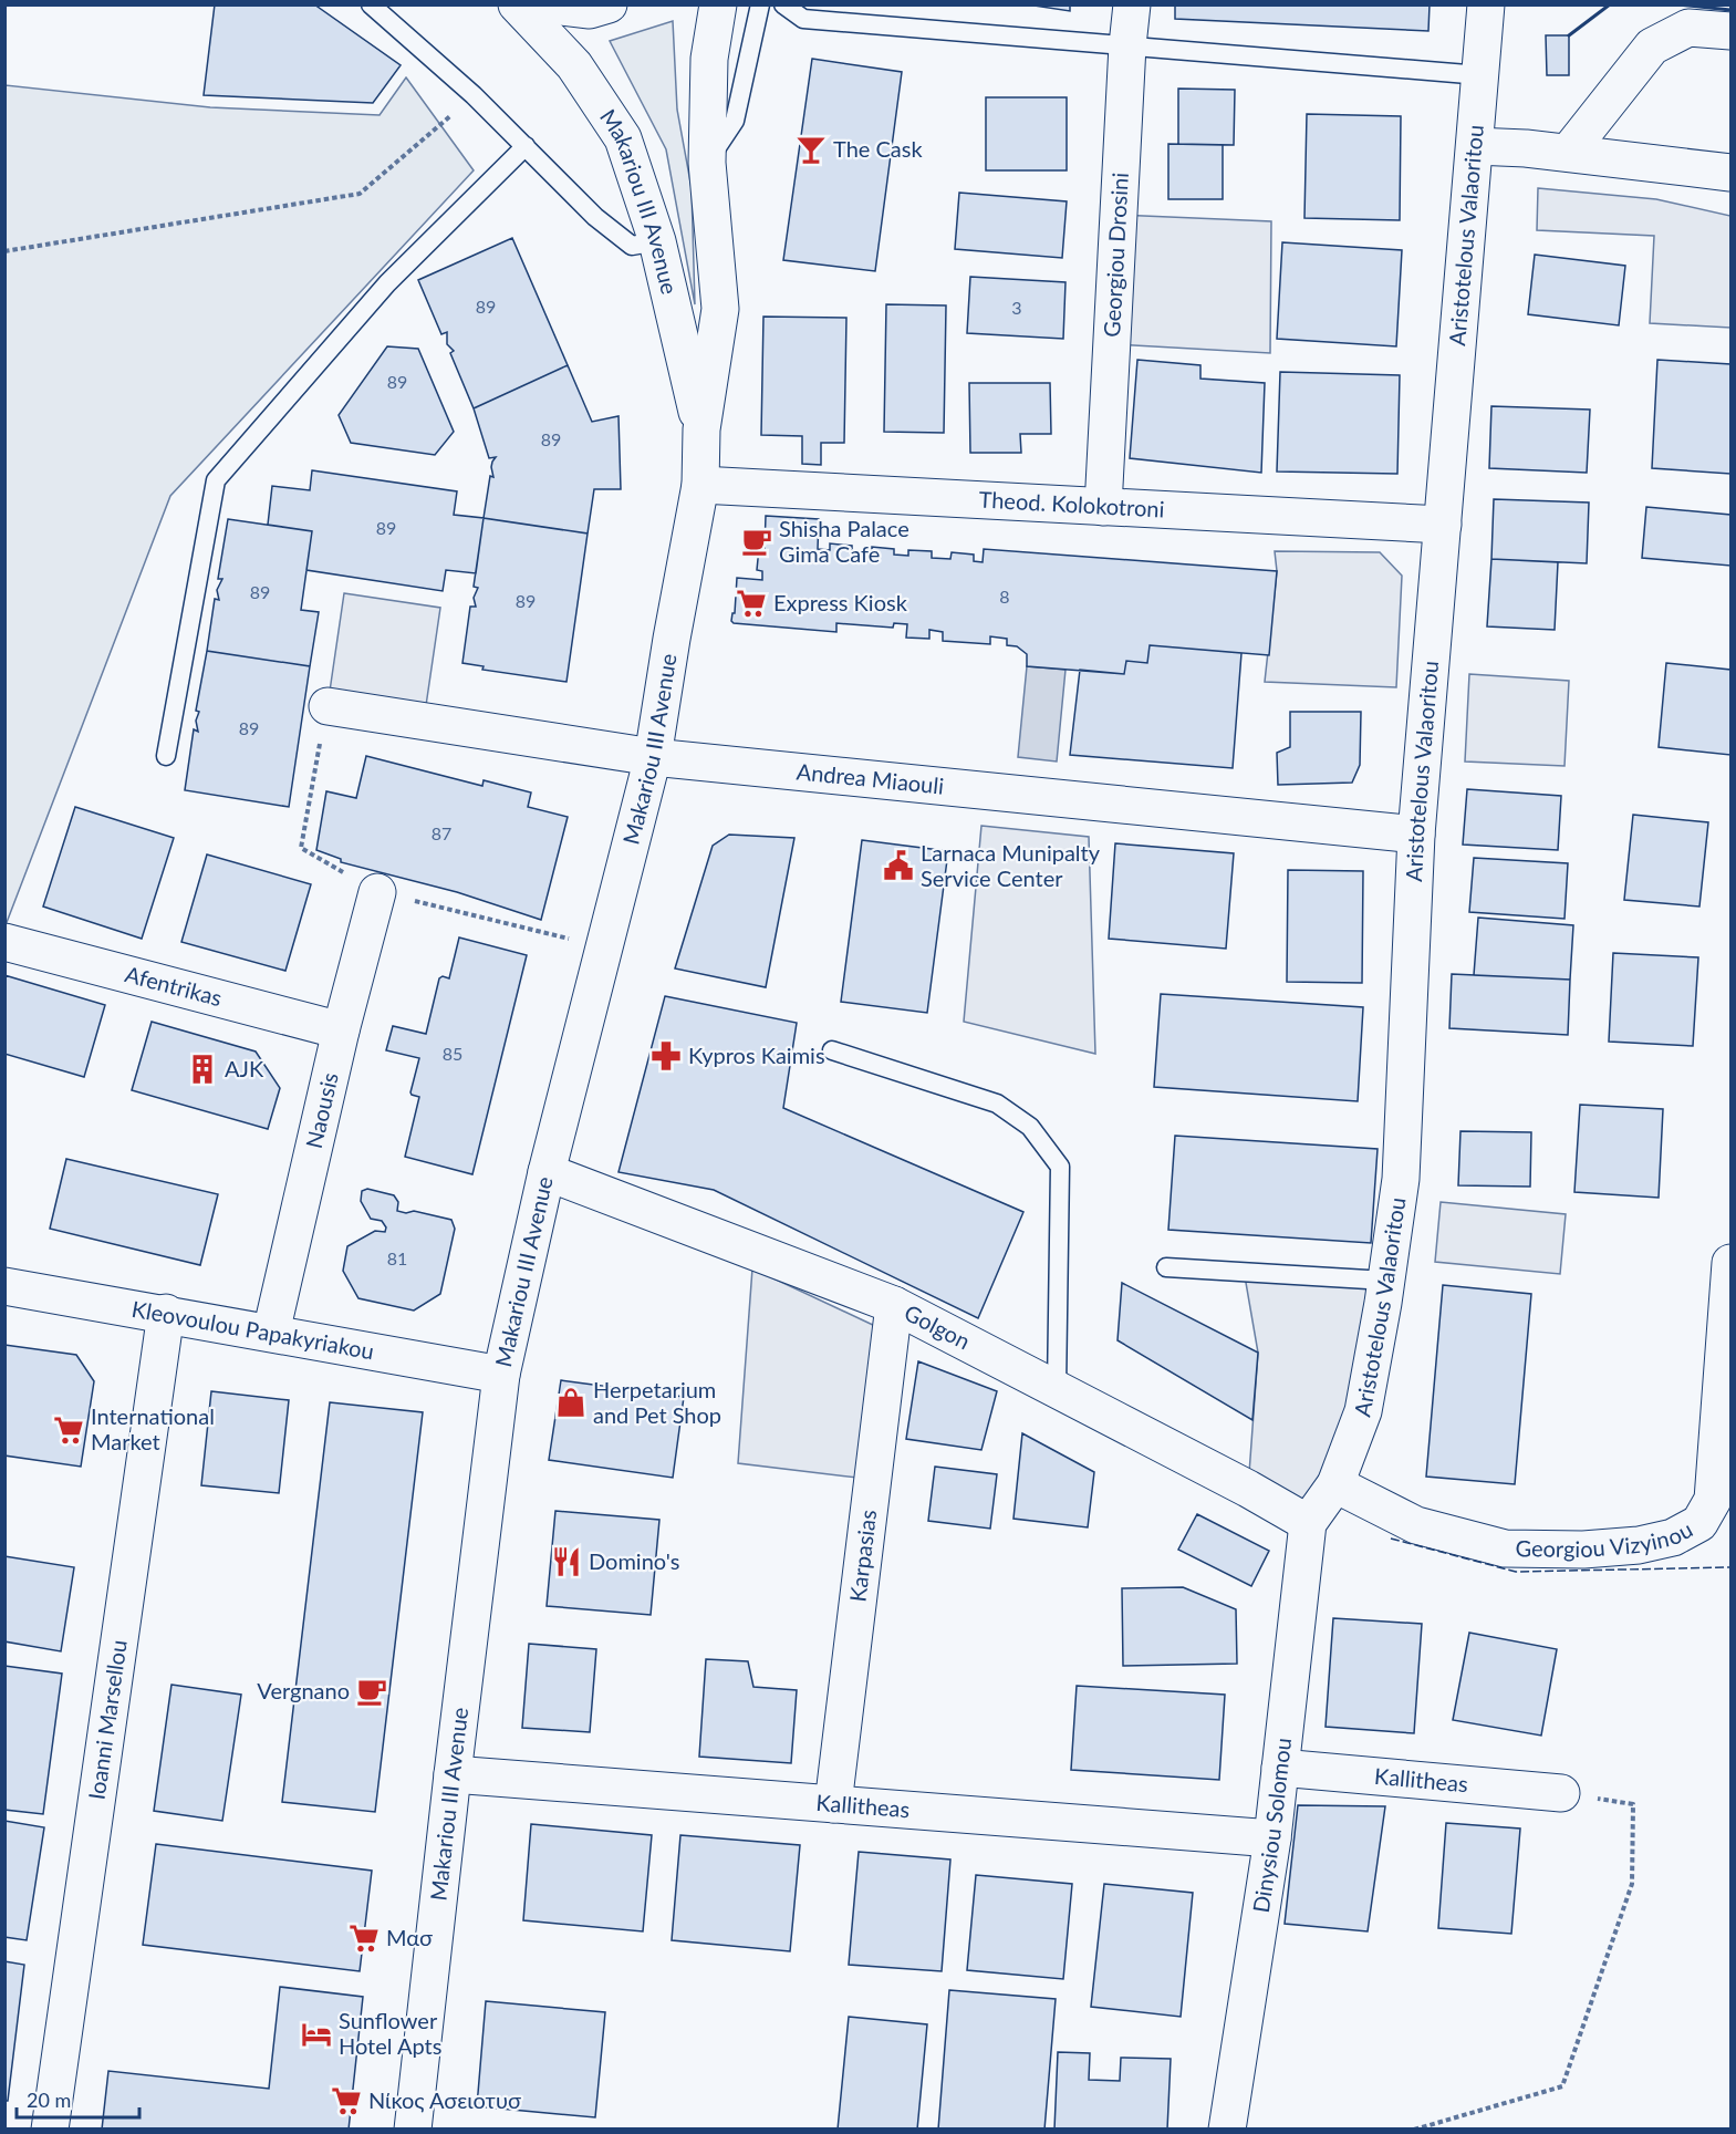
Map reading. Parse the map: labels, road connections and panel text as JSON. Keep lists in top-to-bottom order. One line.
{"streets":{"street":["Makariou III Avenue","Aristotelous Valaoritou","Georgiou Drosini","Theod. Kolokotroni","Andrea Miaouli","Afentrikas","Naousis","Golgon","Kleovoulou Papakyriakou","Georgiou Vizyinou","Karpasias","Ioanni Marsellou","Kallitheas","Dinysiou Solomou"]},"crossings":[["Makariou III Avenue","Theod. Kolokotroni"],["Makariou III Avenue","Andrea Miaouli"],["Makariou III Avenue","Golgon"],["Makariou III Avenue","Kleovoulou Papakyriakou"],["Makariou III Avenue","Kallitheas"],["Aristotelous Valaoritou","Theod. Kolokotroni"],["Aristotelous Valaoritou","Andrea Miaouli"],["Aristotelous Valaoritou","Golgon"],["Aristotelous Valaoritou","Georgiou Vizyinou"],["Aristotelous Valaoritou","Dinysiou Solomou"],["Georgiou Drosini","Theod. Kolokotroni"],["Afentrikas","Naousis"],["Naousis","Kleovoulou Papakyriakou"],["Golgon","Karpasias"],["Golgon","Dinysiou Solomou"],["Kleovoulou Papakyriakou","Ioanni Marsellou"],["Karpasias","Kallitheas"],["Kallitheas","Dinysiou Solomou"]],"places":{"bar":["The Cask"],"cafe":["Shisha Palace Gima Cafe","Vergnano"],"supermarket":["Express Kiosk","International Market","Μασ","Νίκος Ασειοτυσ"],"public building":["Larnaca Munipalty Service Center"],"pharmacy":["Kypros Kaimis"],"building":["AJK"],"shop":["Herpetarium and Pet Shop"],"restaurant":["Domino's"],"hotel":["Sunflower Hotel Apts"]},"house_numbers":["89","3","89","89","89","89","8","89","89","87","85","81"],"scale_bar":"20 m"}
